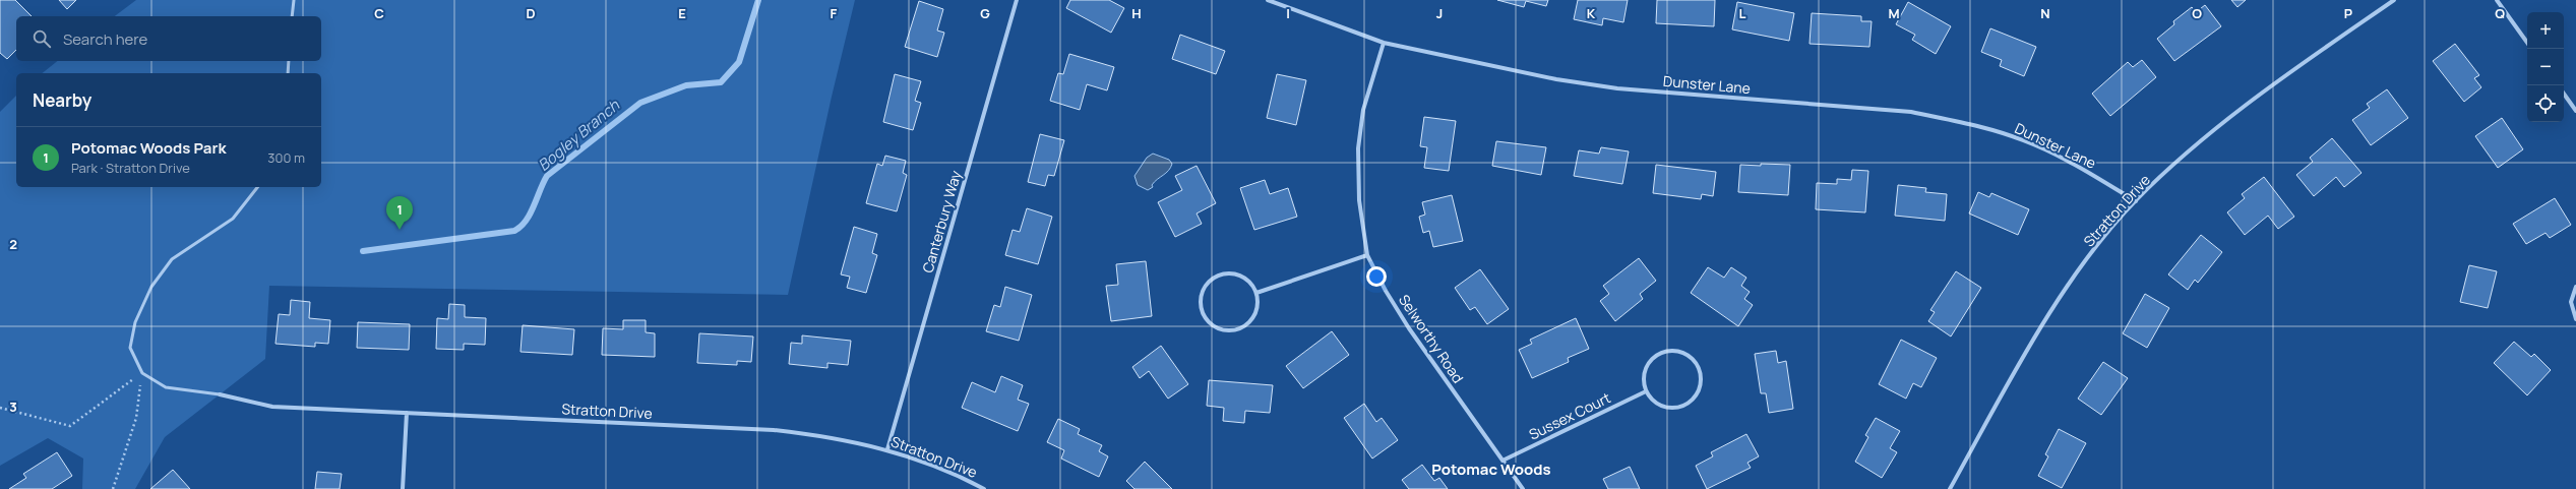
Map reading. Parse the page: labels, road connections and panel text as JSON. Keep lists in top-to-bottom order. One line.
{"streets":{"street":["Dunster Lane","Stratton Drive","Canterbury Way","Selworthy Road","Sussex Court"]},"crossings":[["Dunster Lane","Stratton Drive"],["Dunster Lane","Selworthy Road"],["Stratton Drive","Canterbury Way"],["Selworthy Road","Sussex Court"]],"districts":["Potomac Woods"],"water":["Bogley Branch"],"page":{"map_buttons":["+","−"],"search":"Search here","heading":"Nearby","list":[{"mark":"1","name":"Potomac Woods Park","note":"Park · Stratton Drive","value":"300 m"}],"pins":"1"},"grid":{"columns":["C","D","E","F","G","H","I","J","K","L","M","N","O","P","Q"],"rows":["2","3"]}}
